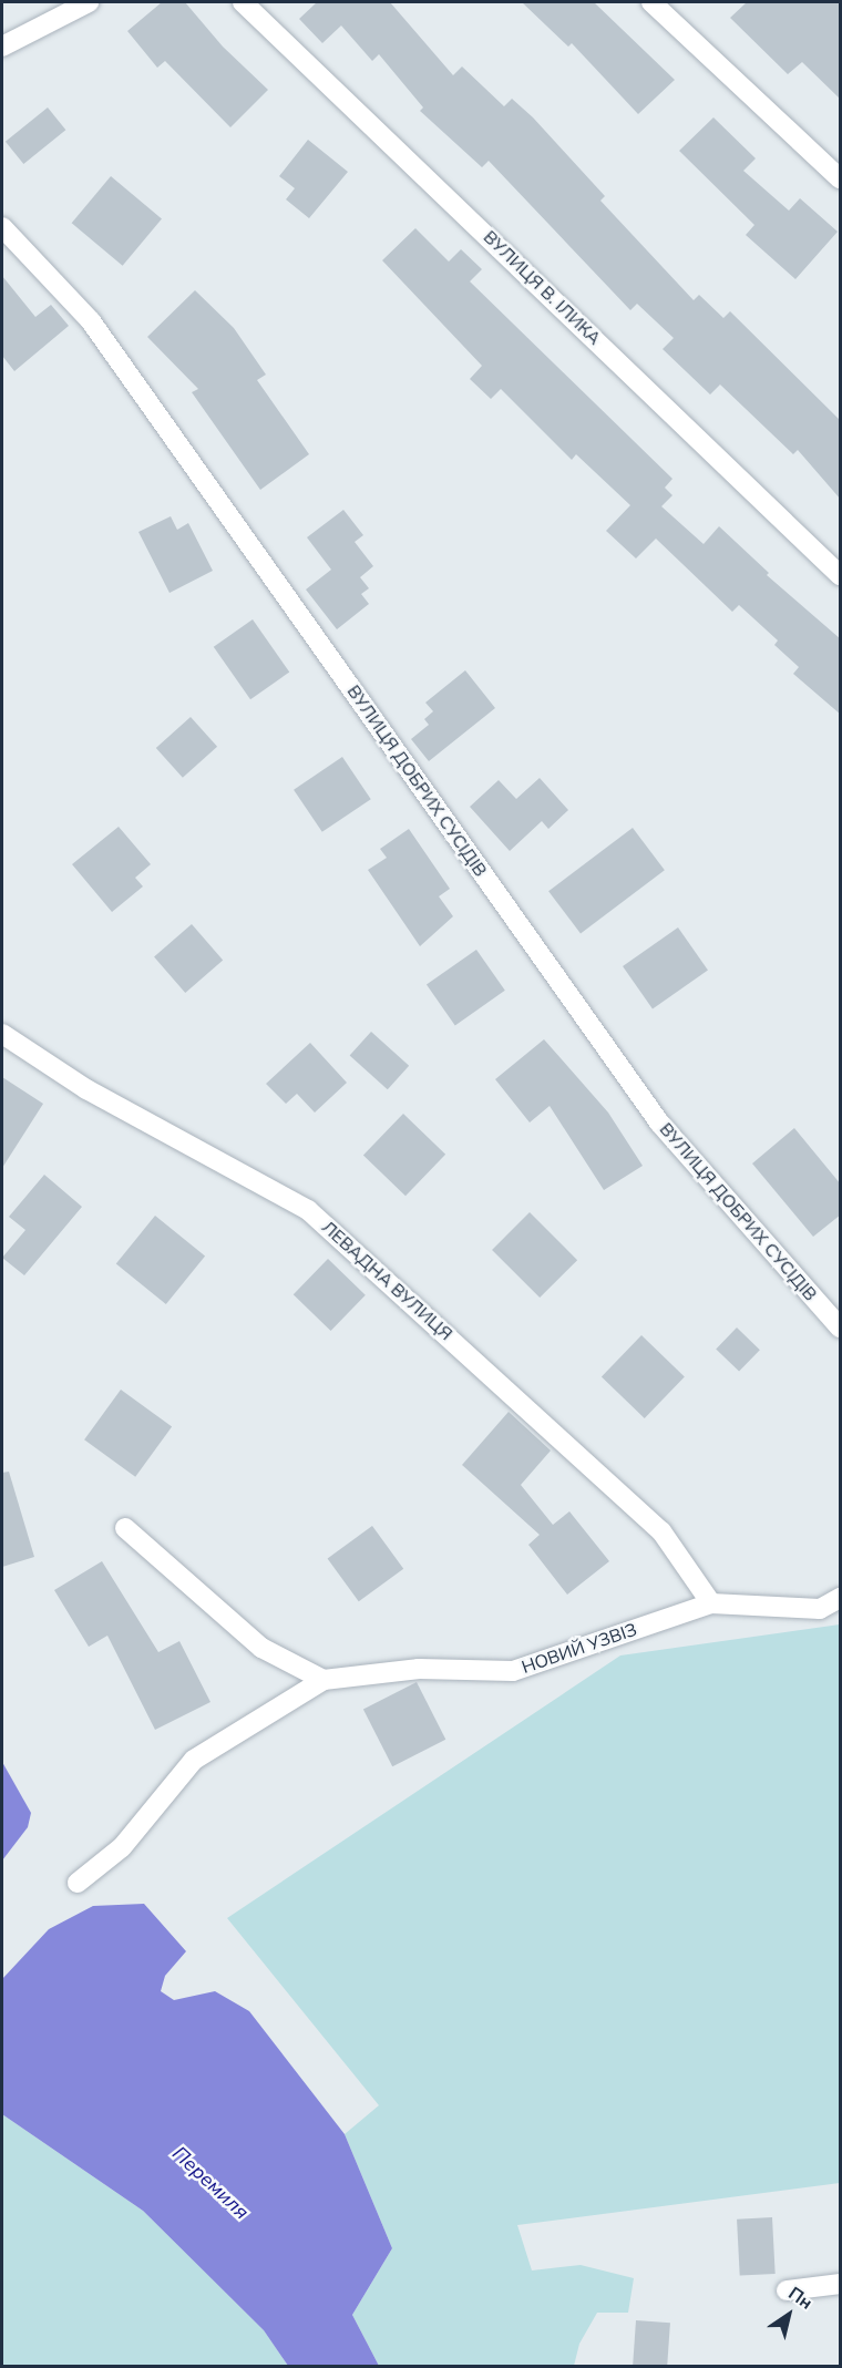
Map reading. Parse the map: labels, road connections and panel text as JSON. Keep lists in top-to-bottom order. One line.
{"streets":{"street":["ВУЛИЦЯ В. ІЛИКА","ВУЛИЦЯ ДОБРИХ СУСІДІВ","ЛЕВАДНА ВУЛИЦЯ","НОВИЙ УЗВІЗ"]},"crossings":[["ЛЕВАДНА ВУЛИЦЯ","НОВИЙ УЗВІЗ"]],"water":["Перемиля"],"north":"top right"}
